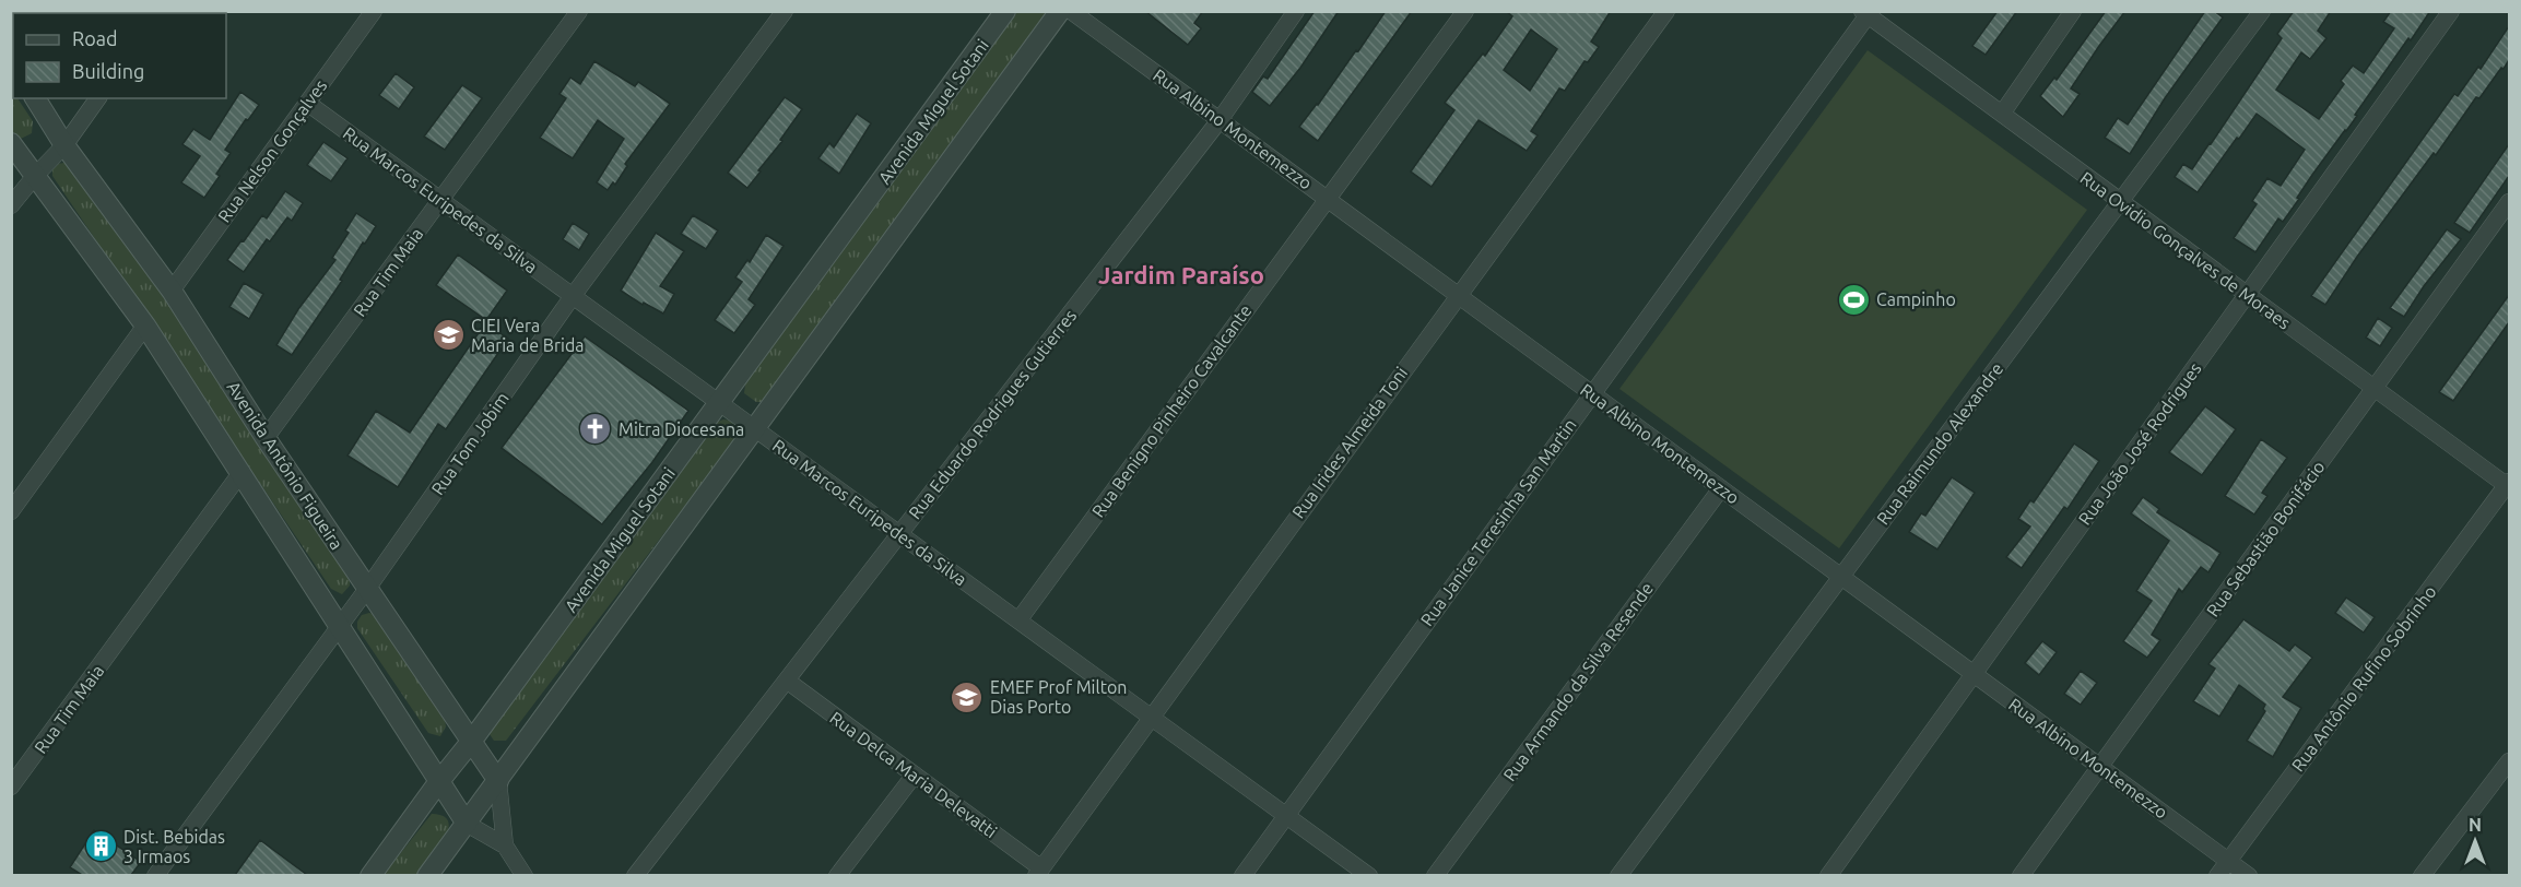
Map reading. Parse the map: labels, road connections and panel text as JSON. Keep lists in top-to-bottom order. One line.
{"streets":{"street":["Avenida Miguel Sotani","Rua Albino Montemezzo","Rua Nelson Gonçalves","Rua Marcos Euripedes da Silva","Rua Ovidio Gonçalves de Moraes","Rua Tim Maia","Rua Benigno Pinheiro Cavalcante","Rua Eduardo Rodrigues Gutierres","Rua Irides Almeida Toni","Rua Tom Jobim","Rua Raimundo Alexandre","Rua João José Rodrigues","Avenida Antônio Figueira","Rua Janice Teresinha San Martin","Rua Sebastião Bonifácio","Rua Antônio Rufino Sobrinho","Rua Armando da Silva Resende","Rua Delca Maria Delevatti"]},"crossings":[["Avenida Miguel Sotani","Rua Marcos Euripedes da Silva"],["Avenida Miguel Sotani","Avenida Antônio Figueira"],["Rua Albino Montemezzo","Rua Benigno Pinheiro Cavalcante"],["Rua Albino Montemezzo","Rua Eduardo Rodrigues Gutierres"],["Rua Albino Montemezzo","Rua Irides Almeida Toni"],["Rua Albino Montemezzo","Rua Raimundo Alexandre"],["Rua Albino Montemezzo","Rua João José Rodrigues"],["Rua Albino Montemezzo","Rua Janice Teresinha San Martin"],["Rua Albino Montemezzo","Rua Sebastião Bonifácio"],["Rua Albino Montemezzo","Rua Antônio Rufino Sobrinho"],["Rua Albino Montemezzo","Rua Armando da Silva Resende"],["Rua Nelson Gonçalves","Rua Marcos Euripedes da Silva"],["Rua Nelson Gonçalves","Avenida Antônio Figueira"],["Rua Marcos Euripedes da Silva","Rua Tim Maia"],["Rua Marcos Euripedes da Silva","Rua Benigno Pinheiro Cavalcante"],["Rua Marcos Euripedes da Silva","Rua Eduardo Rodrigues Gutierres"],["Rua Marcos Euripedes da Silva","Rua Irides Almeida Toni"],["Rua Marcos Euripedes da Silva","Rua Tom Jobim"],["Rua Marcos Euripedes da Silva","Rua Janice Teresinha San Martin"],["Rua Ovidio Gonçalves de Moraes","Rua Raimundo Alexandre"],["Rua Ovidio Gonçalves de Moraes","Rua João José Rodrigues"],["Rua Ovidio Gonçalves de Moraes","Rua Janice Teresinha San Martin"],["Rua Ovidio Gonçalves de Moraes","Rua Sebastião Bonifácio"],["Rua Ovidio Gonçalves de Moraes","Rua Antônio Rufino Sobrinho"],["Rua Tim Maia","Avenida Antônio Figueira"],["Rua Eduardo Rodrigues Gutierres","Rua Delca Maria Delevatti"],["Rua Irides Almeida Toni","Rua Delca Maria Delevatti"],["Rua Tom Jobim","Avenida Antônio Figueira"]],"districts":["Jardim Paraíso"],"places":{"sports":["Campinho"],"school or university":["CIEI Vera Maria de Brida","EMEF Prof Milton Dias Porto"],"church":["Mitra Diocesana"],"building":["Dist. Bebidas 3 Irmaos"]},"legend":["Road","Building"],"north":"top"}
